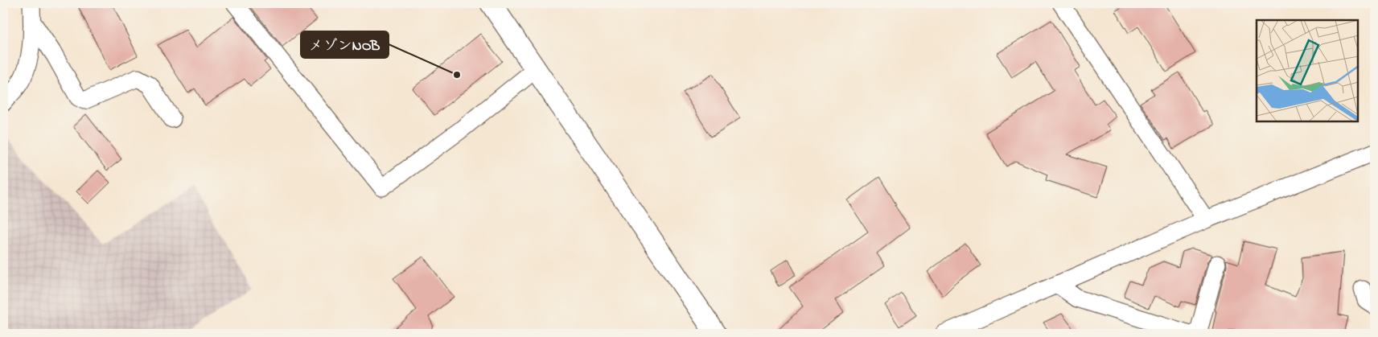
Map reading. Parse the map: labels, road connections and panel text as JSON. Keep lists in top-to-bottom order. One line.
{"places":["メゾンNOB"]}
